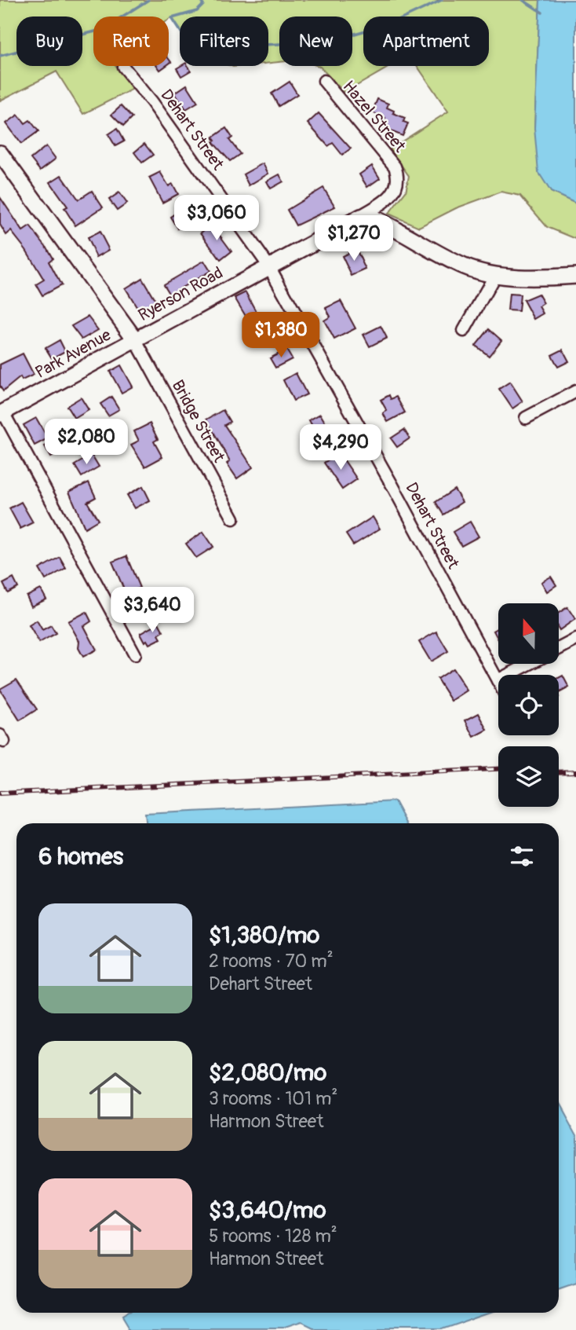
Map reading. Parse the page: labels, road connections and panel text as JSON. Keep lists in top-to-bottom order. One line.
{"streets":{"street":["Hazel Street","Dehart Street","Ryerson Road","Park Avenue","Bridge Street"]},"crossings":[["Hazel Street","Ryerson Road"],["Dehart Street","Ryerson Road"],["Ryerson Road","Park Avenue"],["Ryerson Road","Bridge Street"],["Park Avenue","Bridge Street"]],"north":"top","page":{"chip":["Buy","Rent","Filters","New","Apartment"],"price":["$3,060","$1,270","$1,380","$2,080","$4,290","$3,640"],"heading":"6 homes","list":[{"name":"$1,380/mo","note":"2 rooms · 70 m² · Dehart Street"},{"name":"$2,080/mo","note":"3 rooms · 101 m² · Harmon Street"},{"name":"$3,640/mo","note":"5 rooms · 128 m² · Harmon Street"}]}}
